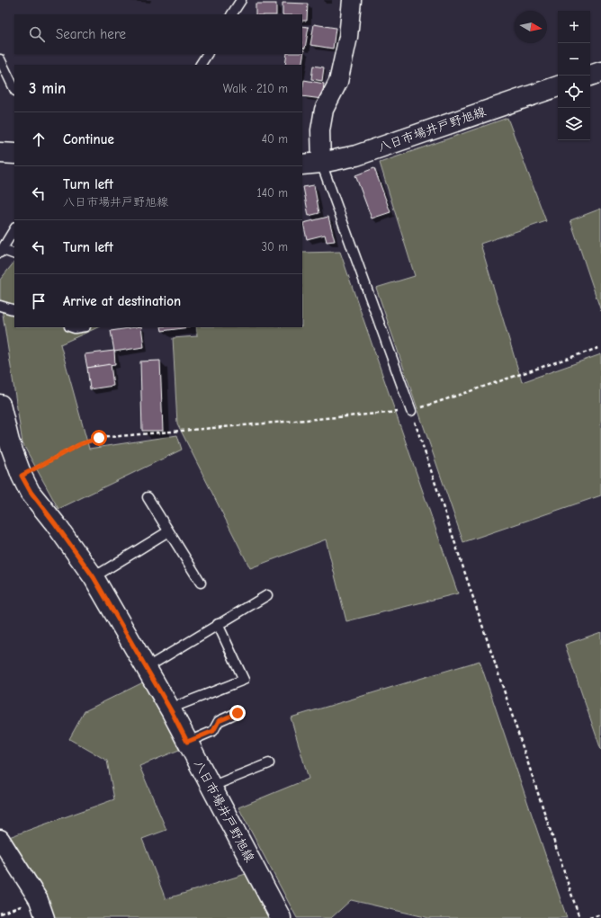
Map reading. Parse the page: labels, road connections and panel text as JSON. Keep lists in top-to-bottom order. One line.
{"streets":{"main road":["八日市場井戸野旭線"]},"north":"right","page":{"map_buttons":["+","−"],"search":"Search here","heading":["3 min","Walk · 210 m"],"list":[["Continue","40 m"],["Turn left","八日市場井戸野旭線","140 m"],["Turn left","30 m"],"Arrive at destination"]}}
